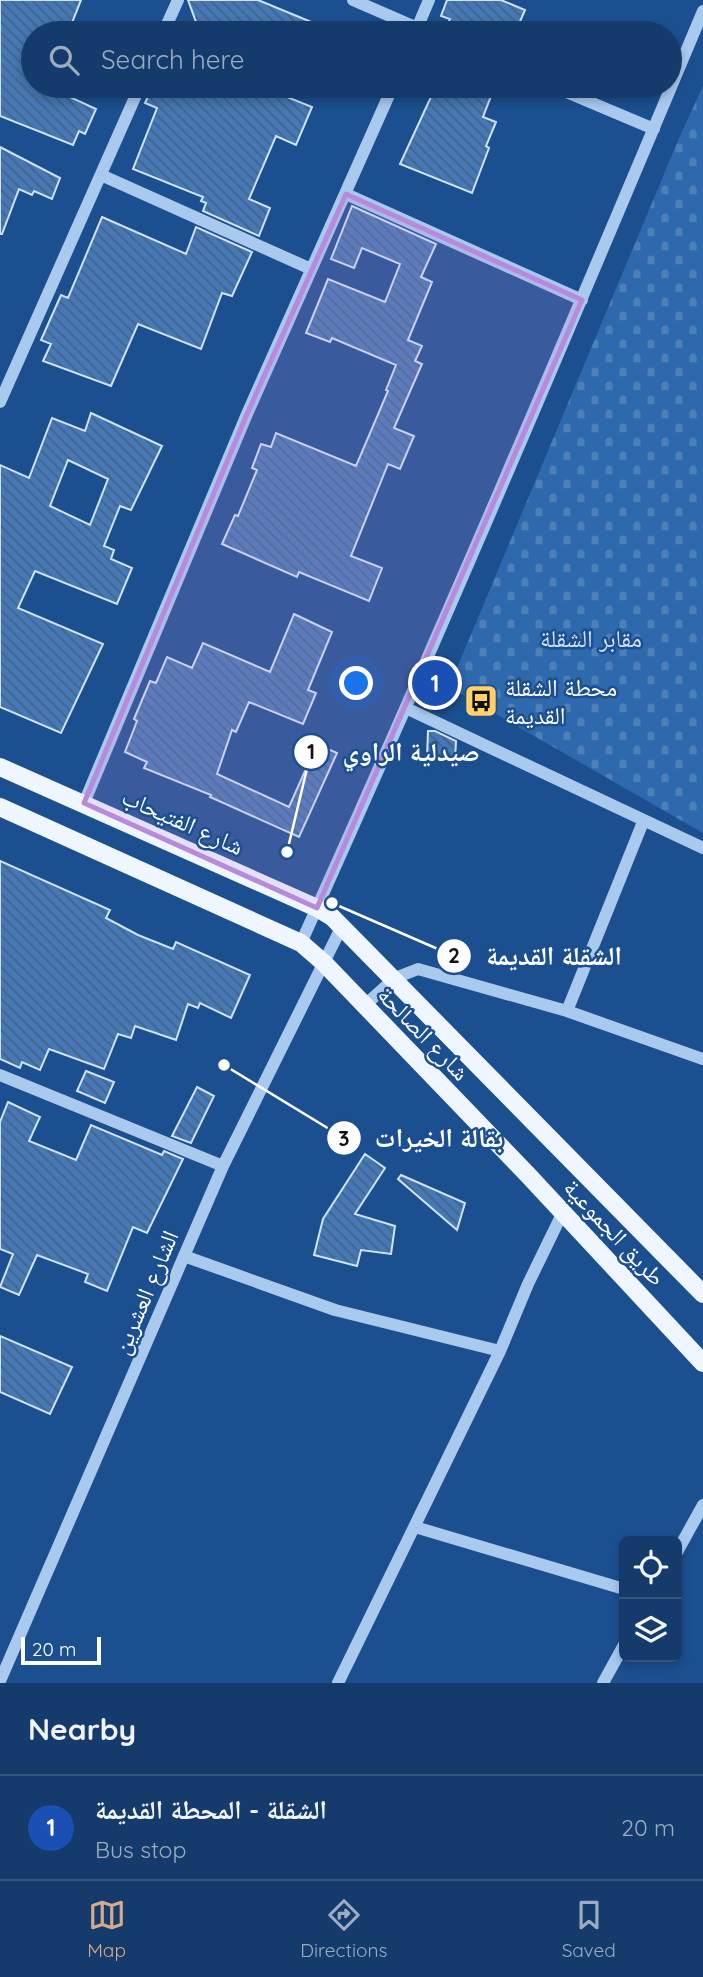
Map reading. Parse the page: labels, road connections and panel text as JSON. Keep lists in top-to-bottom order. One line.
{"streets":{"main road":["شارع الفتيحاب","شارع الصالحة","طريق الجموعية"],"street":["الشارع العشرين"]},"crossings":[["شارع الفتيحاب","شارع الصالحة"],["شارع الفتيحاب","الشارع العشرين"],["شارع الصالحة","طريق الجموعية"],["شارع الصالحة","الشارع العشرين"]],"parks":["مقابر الشقلة"],"places":{"bus stop":["محطة الشقلة القديمة"],"other":["صيدلية الراوي","الشقلة القديمة","بقالة الخيرات"]},"scale_bar":"20 m","page":{"search":"Search here","pins":"1","scale":"20 m","heading":"Nearby","list":[{"mark":"1","name":"الشقلة - المحطة القديمة","note":"Bus stop","value":"20 m"}],"nav":["Map","Directions","Saved"]}}
